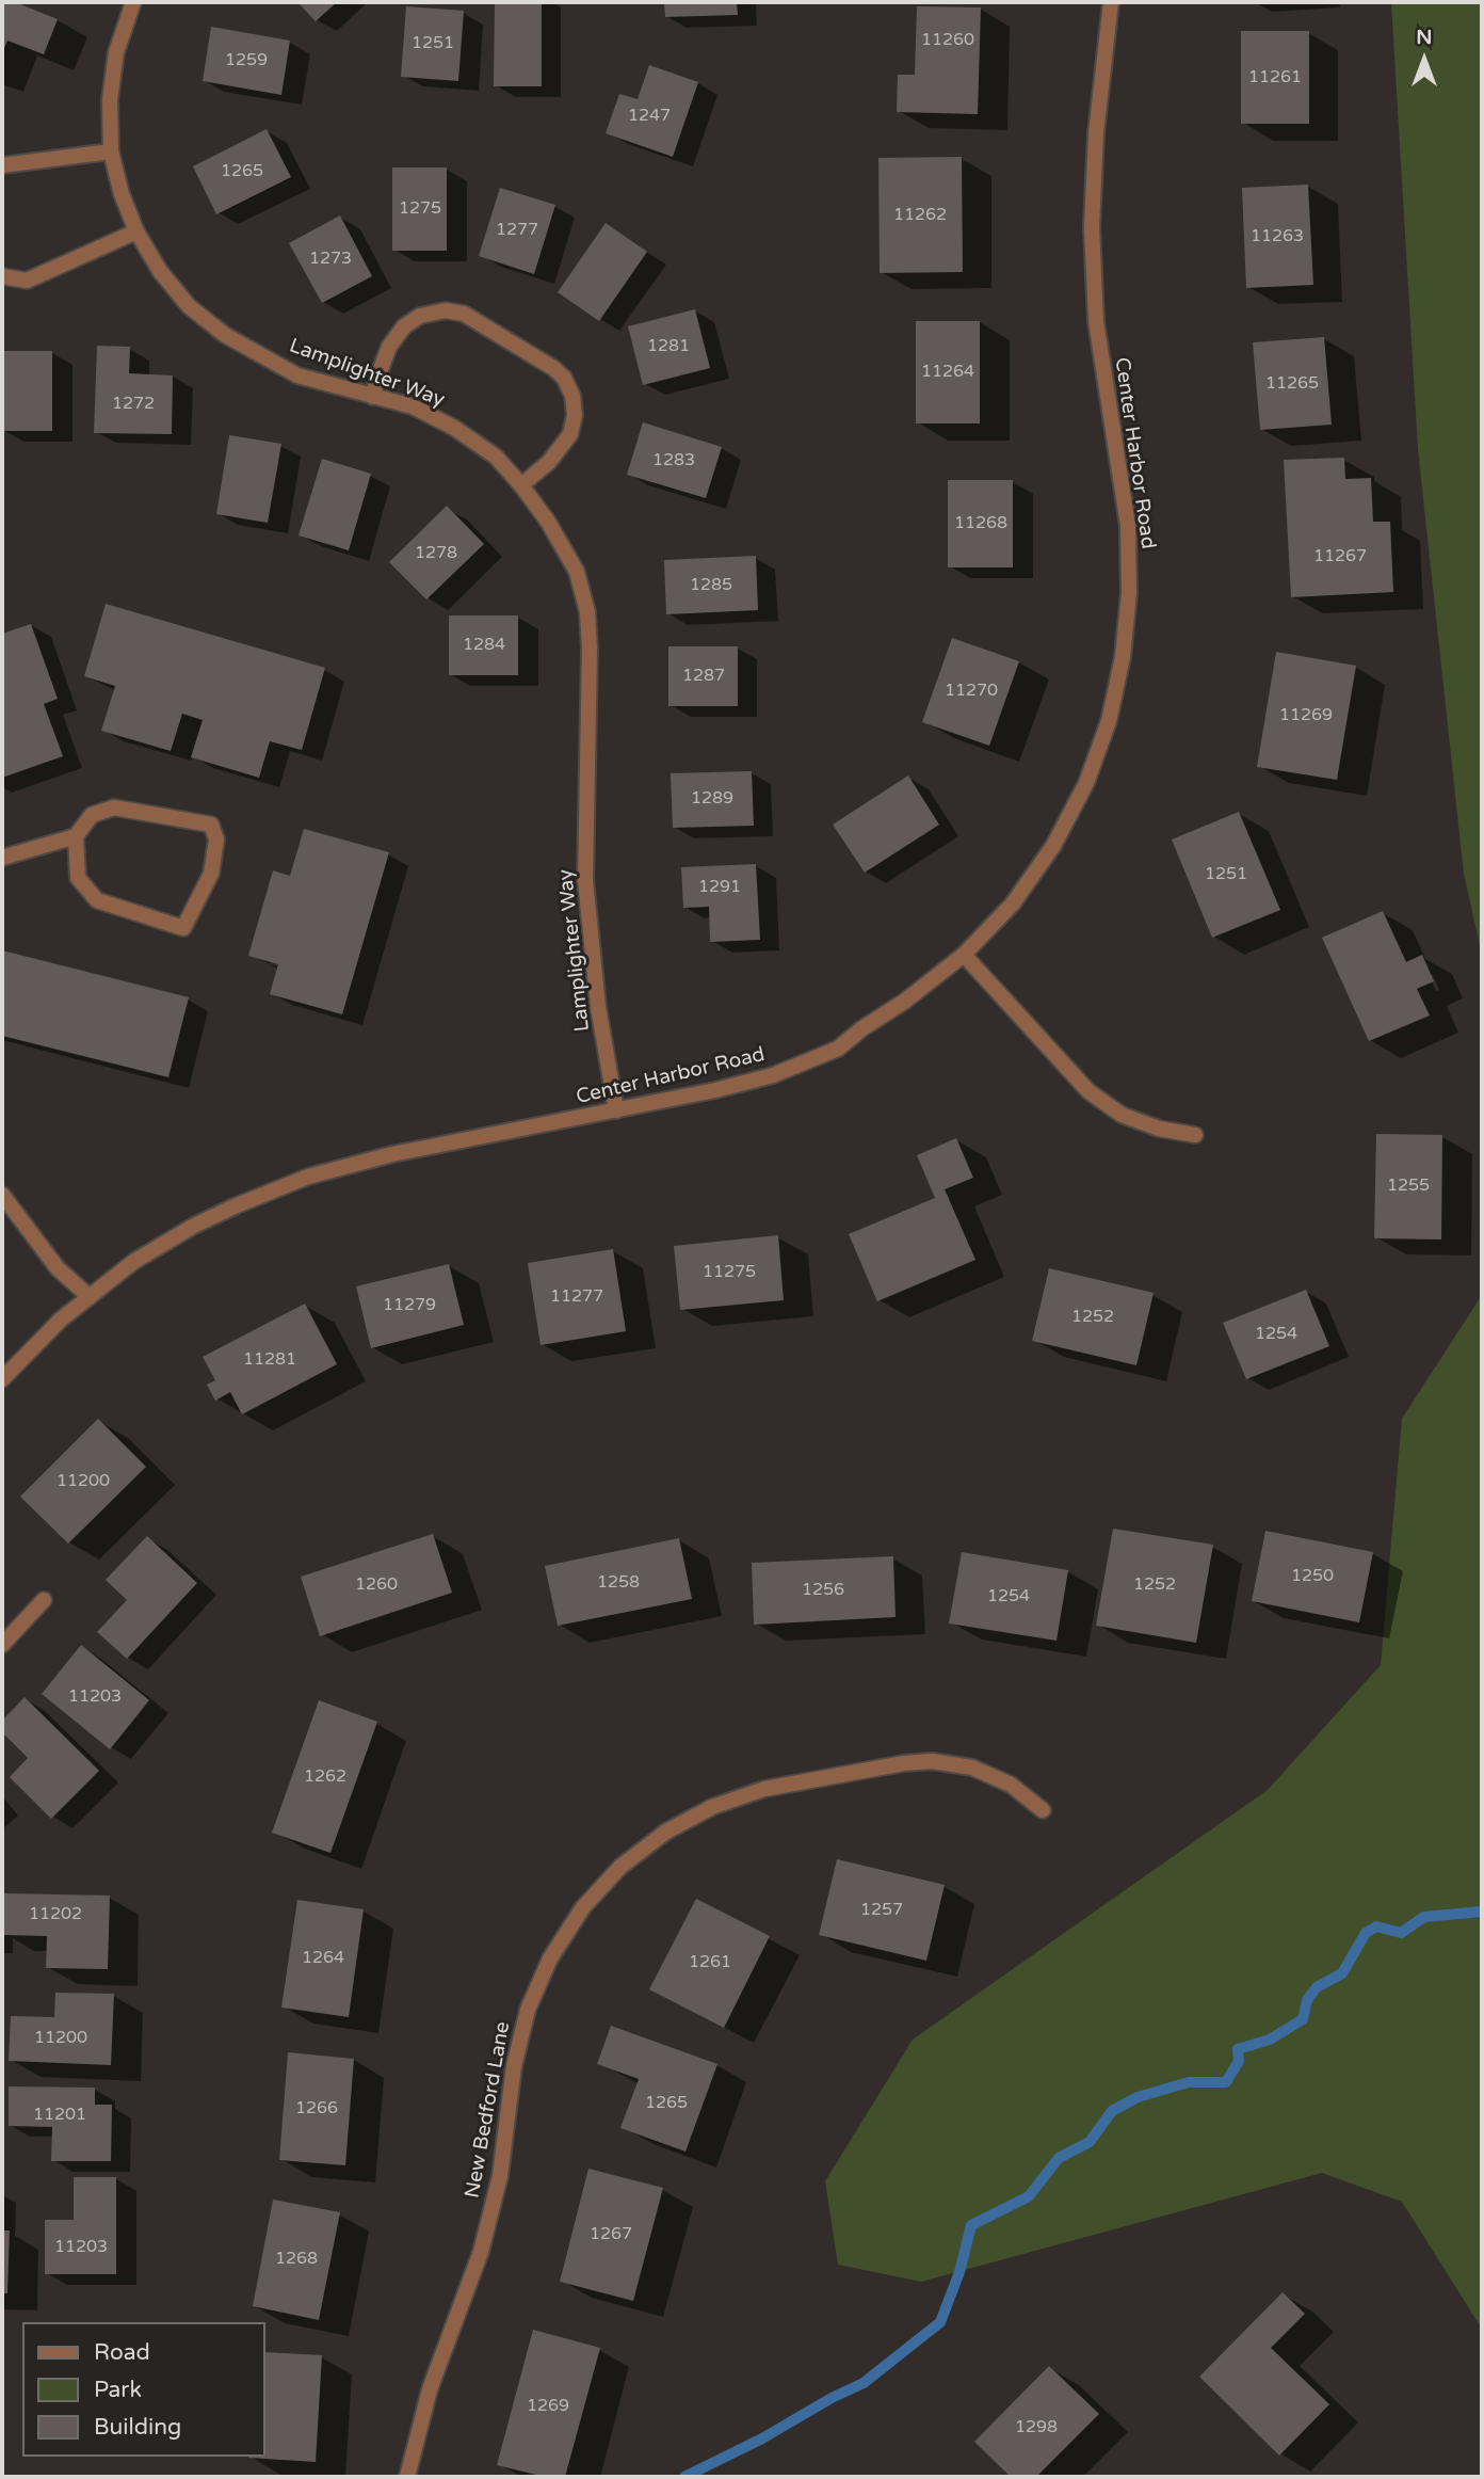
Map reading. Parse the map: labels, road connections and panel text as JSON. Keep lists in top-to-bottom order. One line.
{"streets":{"street":["Lamplighter Way","Center Harbor Road","New Bedford Lane"]},"crossings":[["Lamplighter Way","Center Harbor Road"]],"house_numbers":["11260","1251","1259","11261","1247","1265","1275","11262","1277","11263","1273","1281","11264","11265","1272","1283","11268","1278","11267","1285","1284","1287","11270","11269","1289","1251","1291","1255","11275","11277","11279","1252","1254","11281","11200","1250","1258","1260","1252","1256","1254","11203","1262","1257","11202","1264","1261","11200","1265","1266","11201","1267","11203","1268","1269","1298"],"legend":["Road","Park","Building"],"north":"top"}
